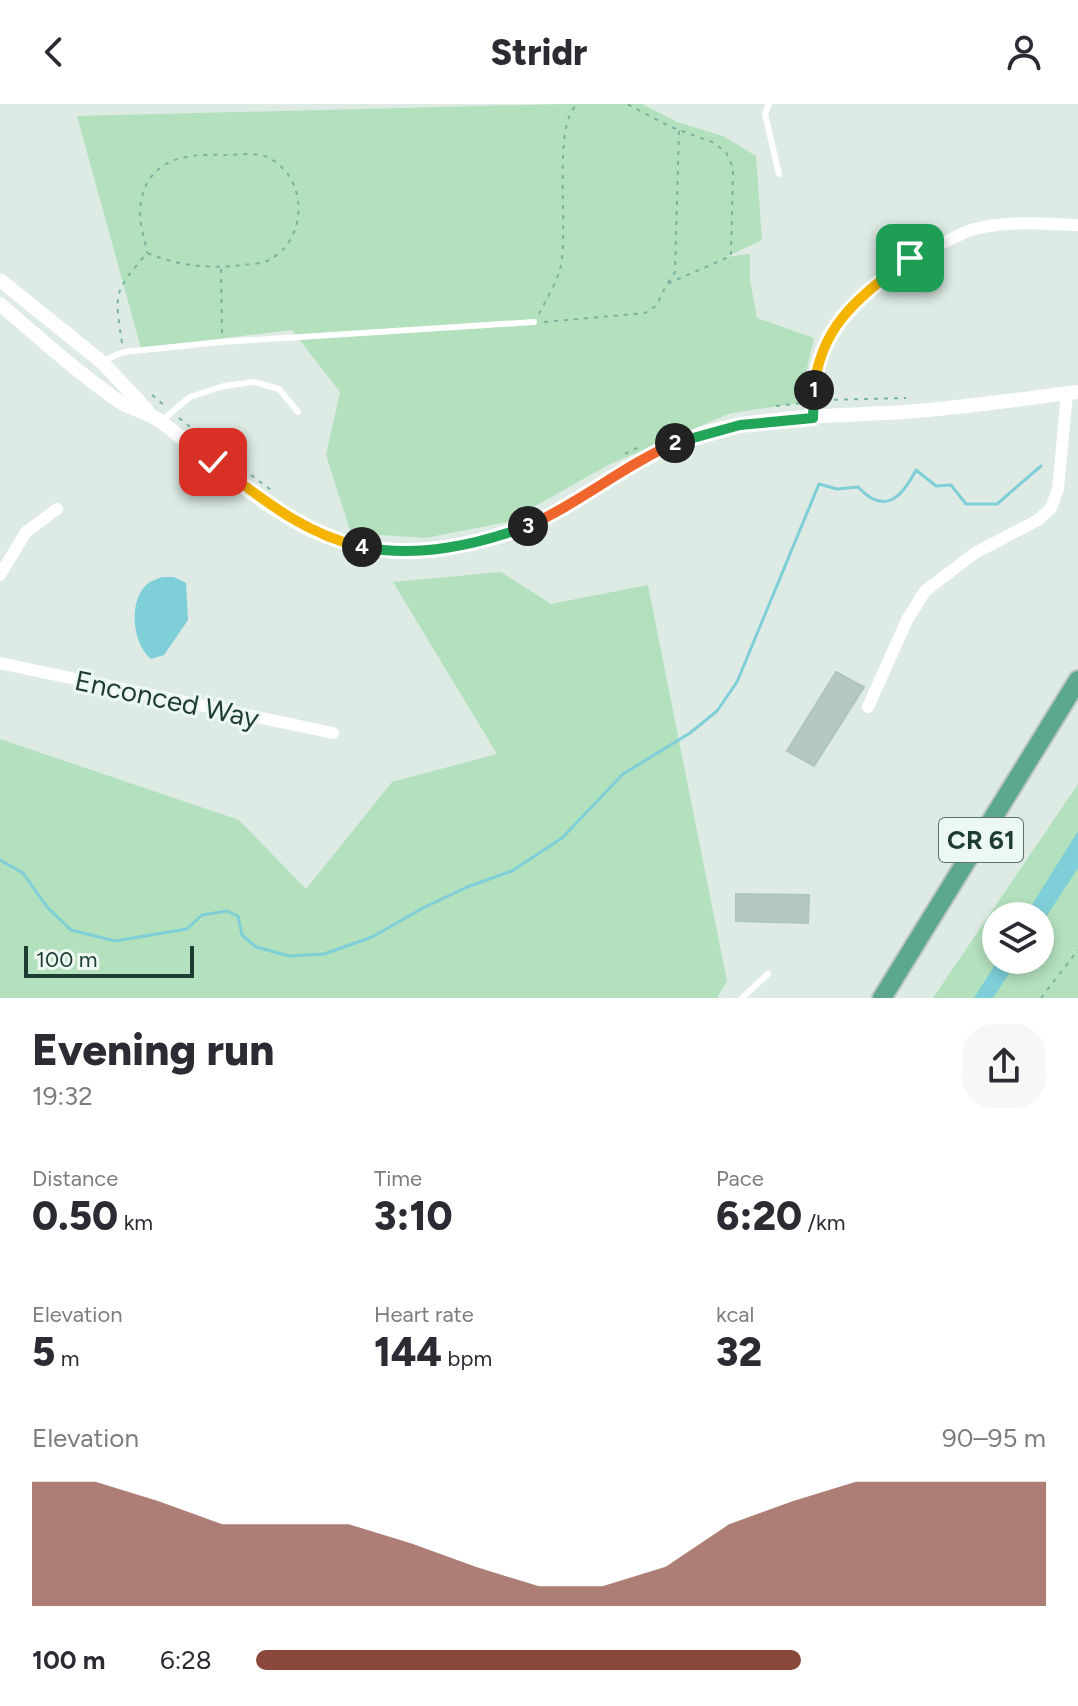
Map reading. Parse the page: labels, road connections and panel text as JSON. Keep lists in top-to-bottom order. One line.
{"streets":{"main road":["CR 61"],"street":["Enconced Way"]},"scale_bar":"100 m","page":{"header":"Stridr","pins":["1","2","3","4"],"scale":"100 m","heading":["Evening run","19:32"],"stats":[["Distance","0.50 km"],["Time","3:10"],["Pace","6:20 /km"],["Elevation","5 m"],["Heart rate","144 bpm"],["kcal","32"]],"chart":["Elevation","90–95 m"],"list":[{"name":"100 m","note":"6:28"}]}}
